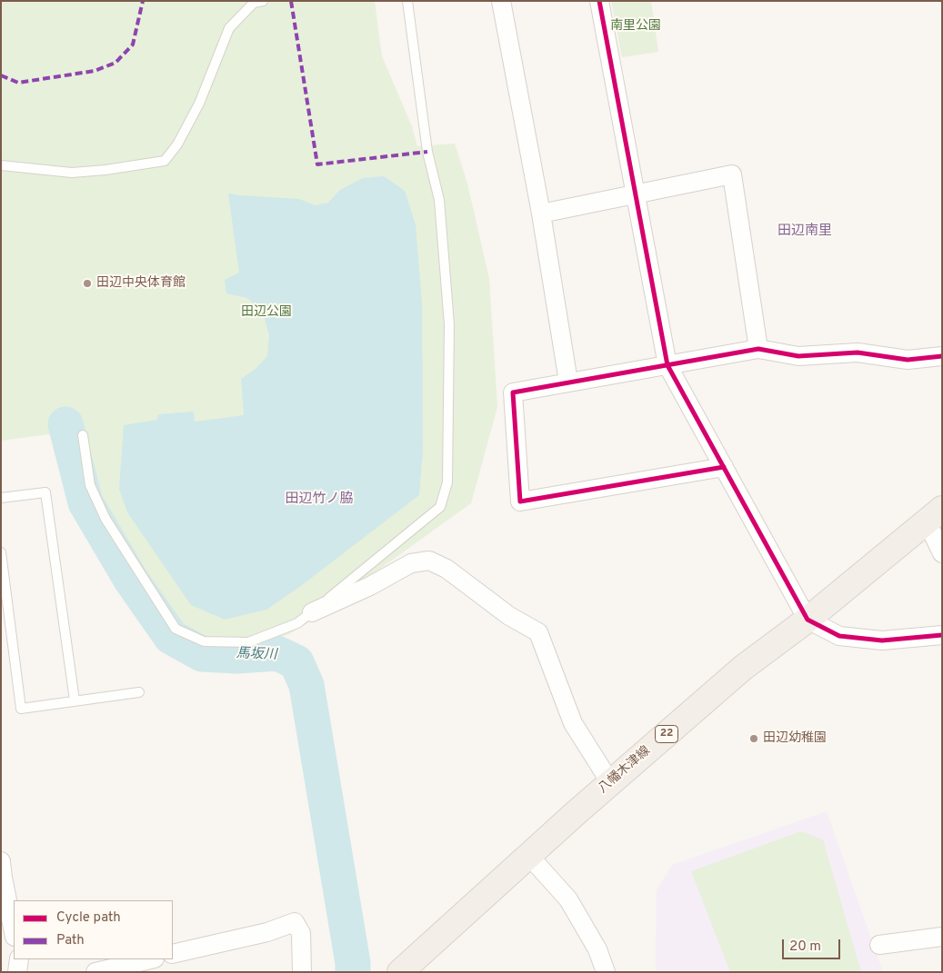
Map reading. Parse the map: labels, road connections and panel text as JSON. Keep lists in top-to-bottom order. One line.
{"streets":{"main road":["22","八幡木津線"]},"districts":["田辺南里","田辺竹ノ脇"],"water":["馬坂川"],"parks":["南里公園","田辺公園"],"places":["田辺中央体育館","田辺幼稚園"],"legend":["Cycle path","Path"],"scale_bar":"20 m"}
